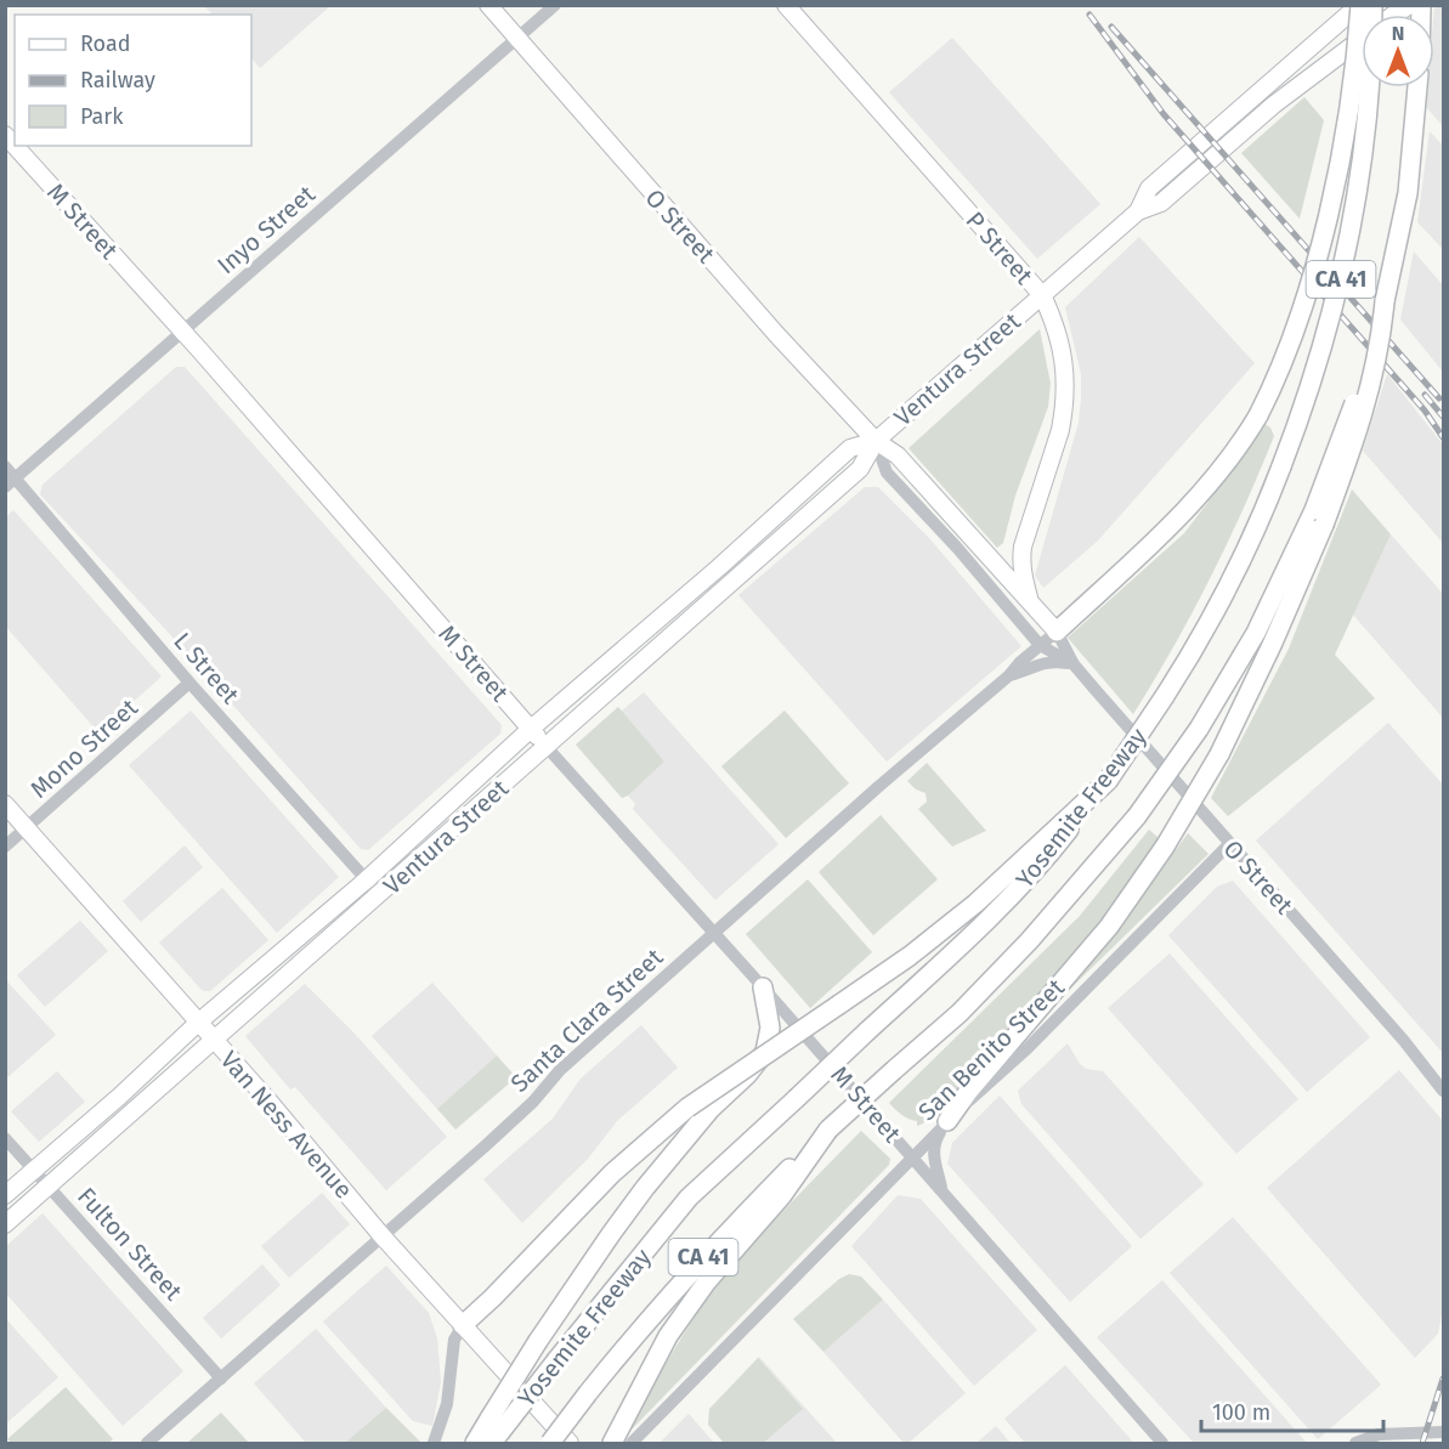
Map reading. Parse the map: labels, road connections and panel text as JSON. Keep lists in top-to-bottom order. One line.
{"streets":{"highway":["CA 41","Yosemite Freeway"],"main road":["M Street","O Street","P Street","Ventura Street","Van Ness Avenue"],"street":["Inyo Street","L Street","Mono Street","Santa Clara Street","San Benito Street","Fulton Street"]},"crossings":[["M Street","Inyo Street"],["M Street","Ventura Street"],["M Street","Santa Clara Street"],["M Street","San Benito Street"],["O Street","Inyo Street"],["O Street","P Street"],["O Street","Ventura Street"],["O Street","Santa Clara Street"],["O Street","San Benito Street"],["Inyo Street","L Street"],["P Street","Ventura Street"],["CA 41","Yosemite Freeway"],["Ventura Street","L Street"],["Ventura Street","Van Ness Avenue"],["Ventura Street","Fulton Street"],["L Street","Mono Street"],["Mono Street","Van Ness Avenue"],["Santa Clara Street","Van Ness Avenue"],["Santa Clara Street","Fulton Street"]],"legend":["Road","Railway","Park"],"scale_bar":"100 m","north":"top"}
